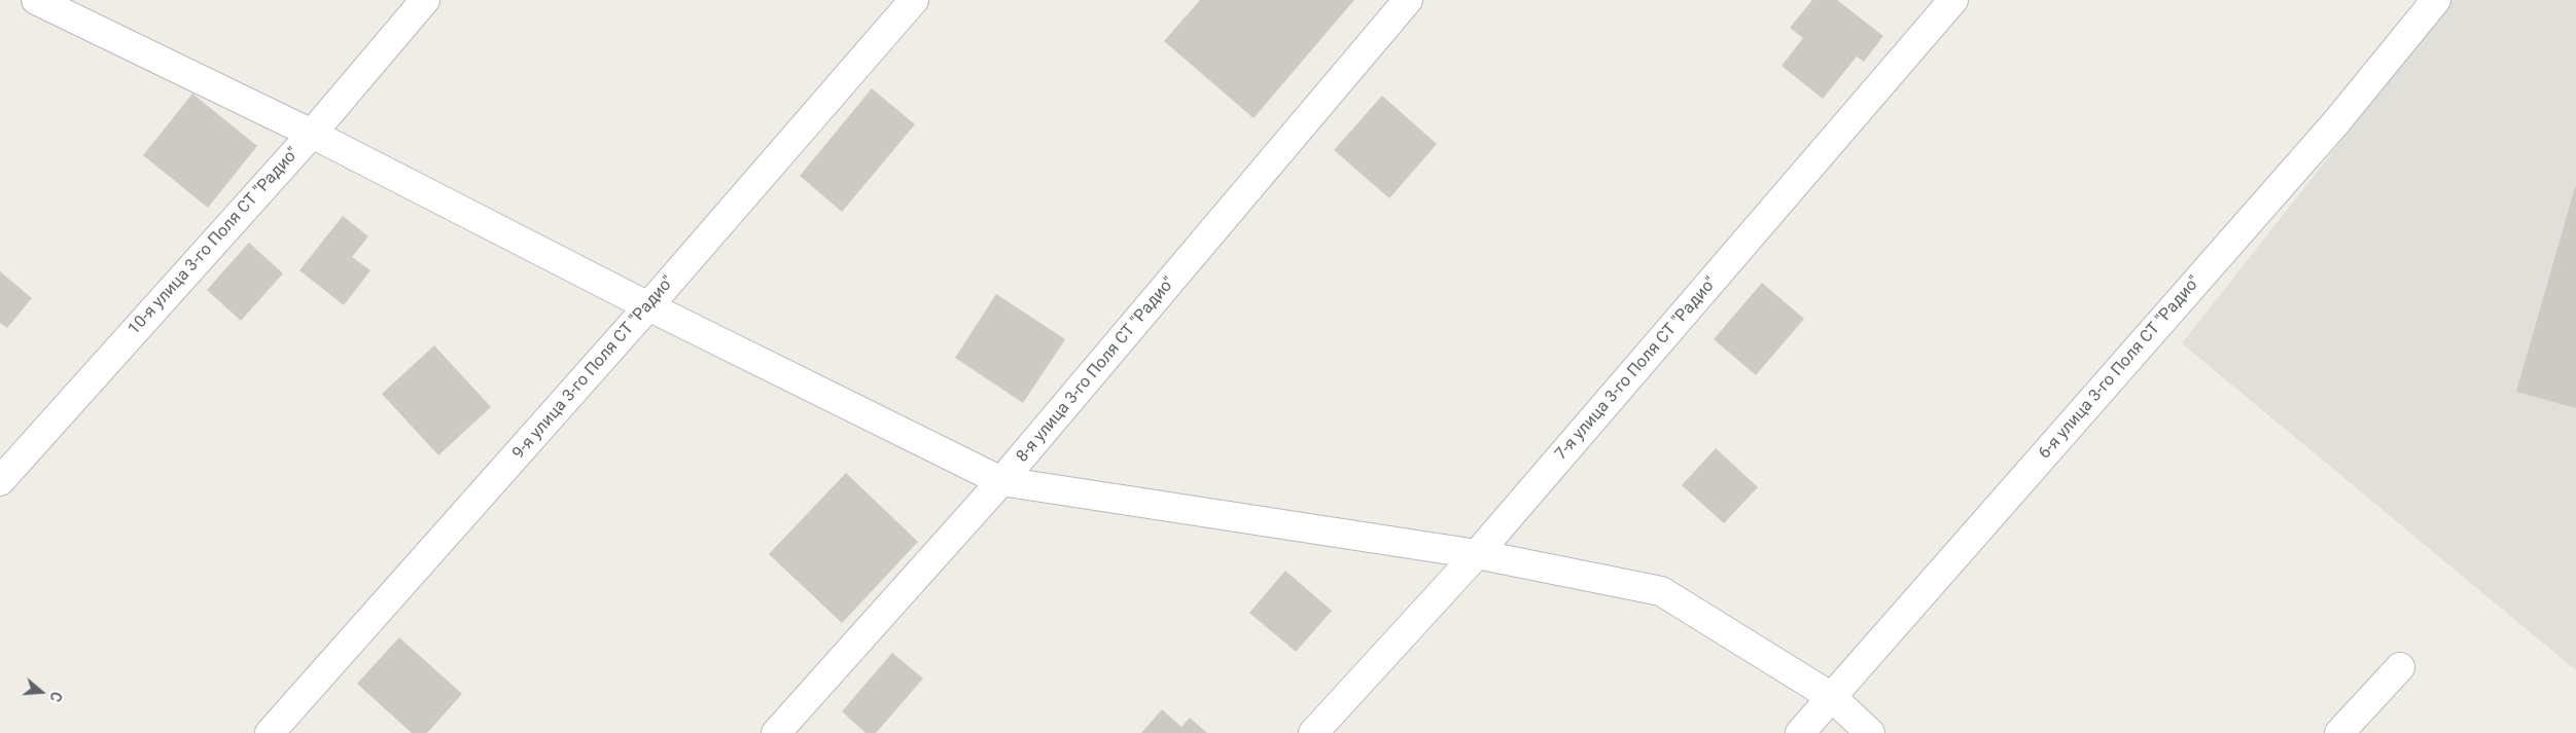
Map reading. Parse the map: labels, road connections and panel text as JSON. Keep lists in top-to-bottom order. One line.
{"streets":{"street":["10-я улица 3-го Поля СТ \"Радио\"","9-я улица 3-го Поля СТ \"Радио\"","6-я улица 3-го Поля СТ \"Радио\"","7-я улица 3-го Поля СТ \"Радио\"","8-я улица 3-го Поля СТ \"Радио\""]},"north":"right"}
